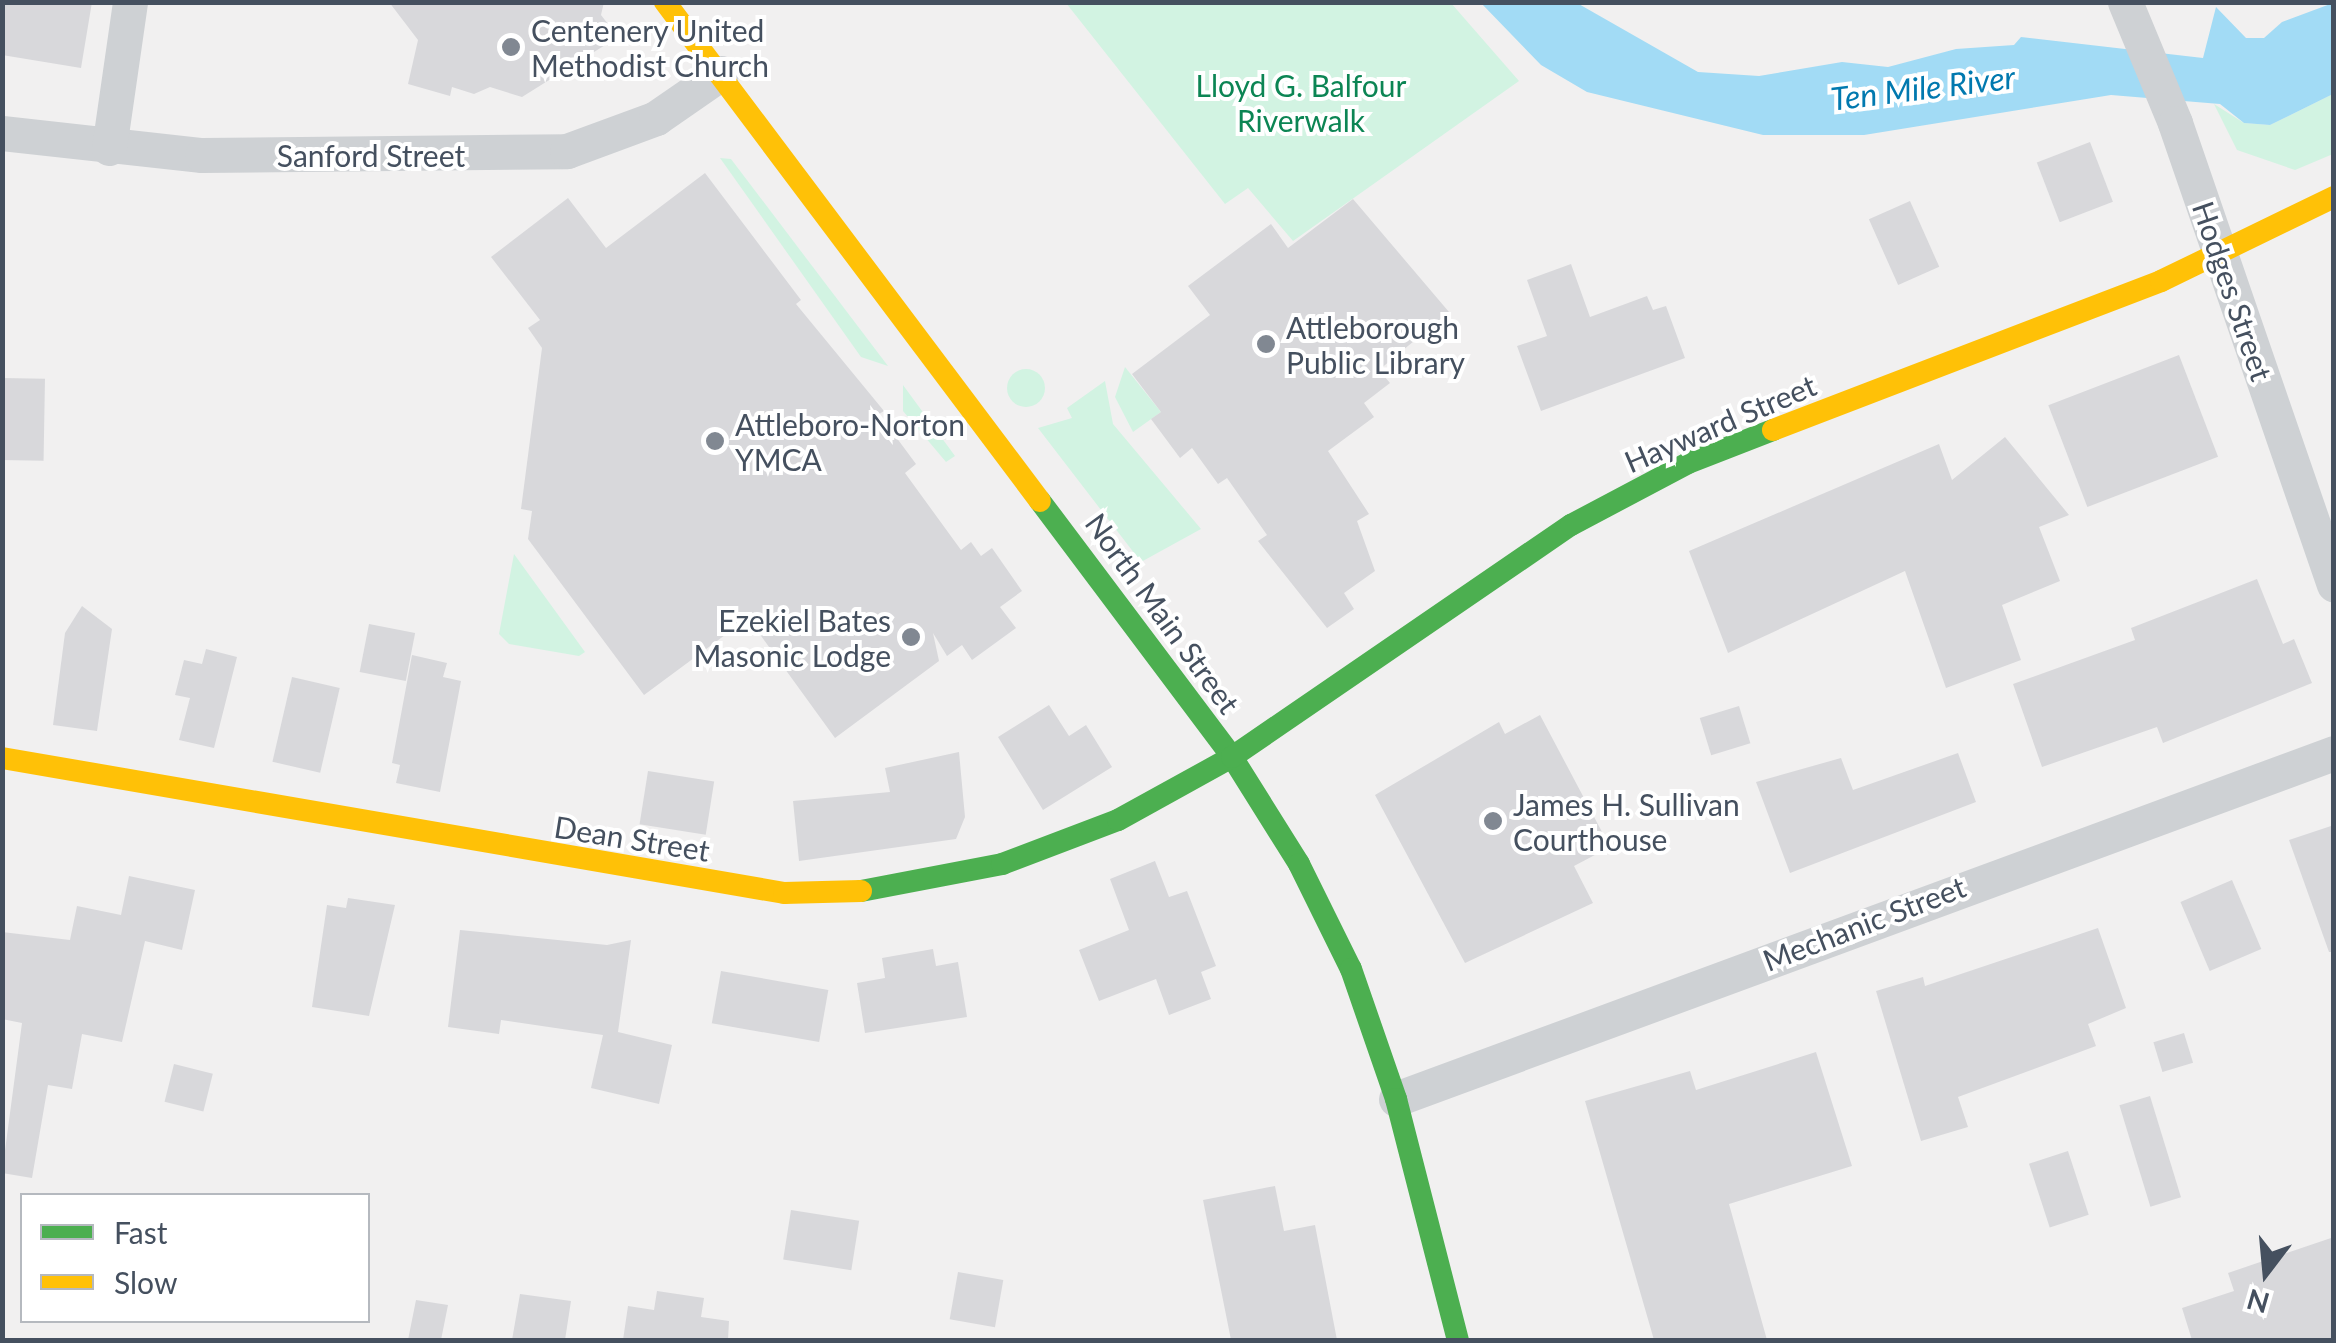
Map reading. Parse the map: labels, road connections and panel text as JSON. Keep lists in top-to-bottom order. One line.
{"streets":{"street":["Sanford Street","Hodges Street","Hayward Street","North Main Street","Dean Street","Mechanic Street"]},"crossings":[["Sanford Street","North Main Street"],["Hodges Street","Hayward Street"],["Hayward Street","North Main Street"],["Hayward Street","Dean Street"],["North Main Street","Dean Street"],["North Main Street","Mechanic Street"]],"water":["Ten Mile River"],"parks":["Lloyd G. Balfour Riverwalk"],"places":["Centenery United Methodist Church","Attleborough Public Library","Attleboro-Norton YMCA","Ezekiel Bates Masonic Lodge","James H. Sullivan Courthouse"],"legend":["Fast","Slow"],"north":"bottom"}
